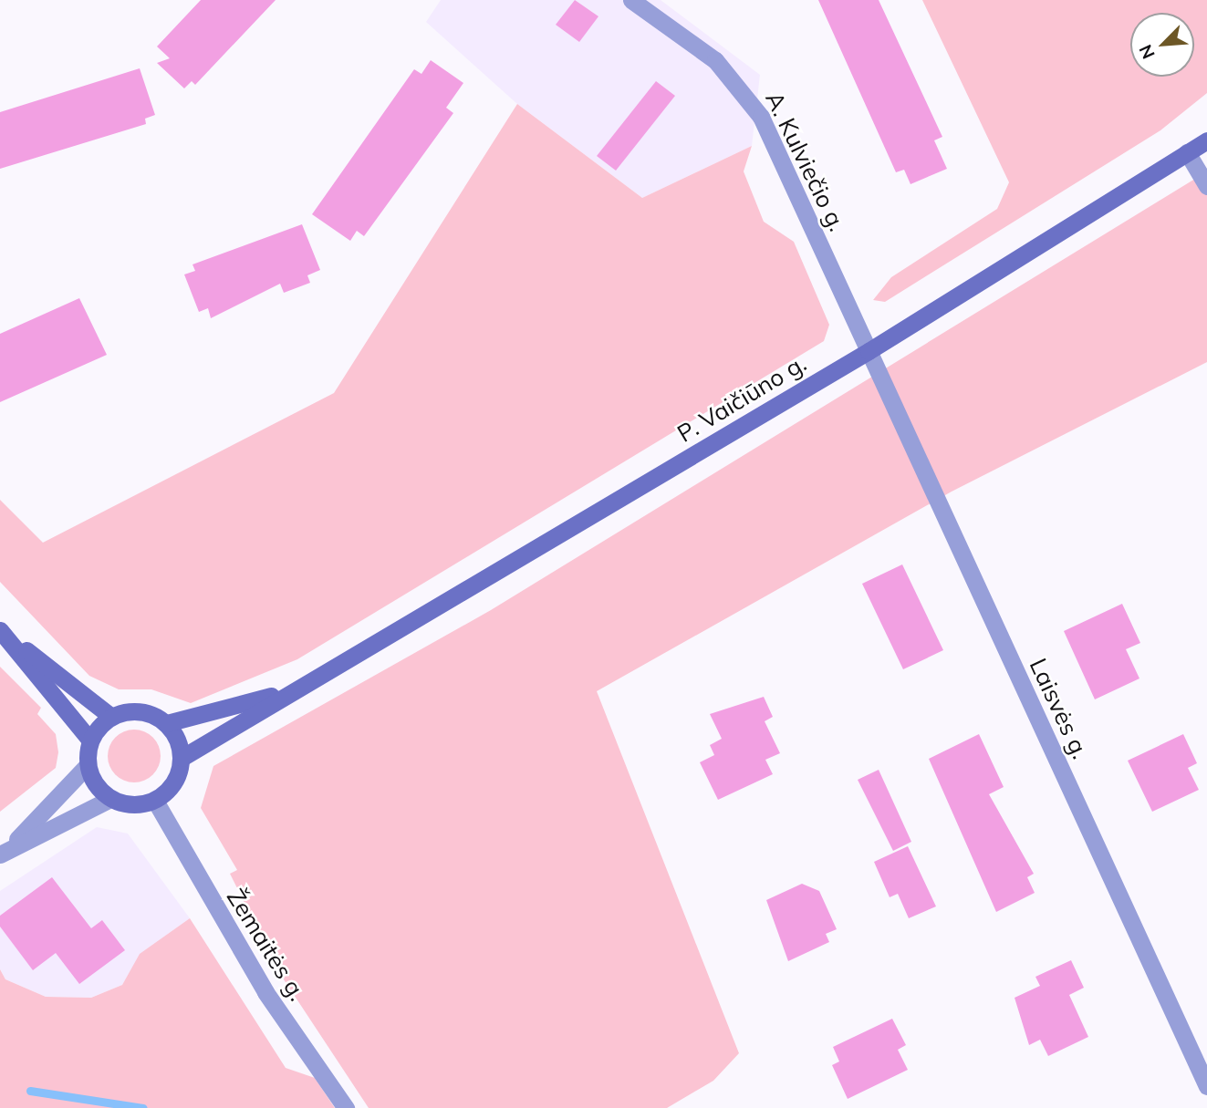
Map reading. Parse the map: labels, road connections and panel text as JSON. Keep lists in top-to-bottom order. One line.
{"streets":{"main road":["P. Vaičiūno g."],"street":["A. Kulviečio g.","Laisvės g.","Žemaitės g."]},"crossings":[["A. Kulviečio g.","P. Vaičiūno g."],["A. Kulviečio g.","Laisvės g."],["P. Vaičiūno g.","Laisvės g."],["P. Vaičiūno g.","Žemaitės g."]],"north":"bottom left"}
